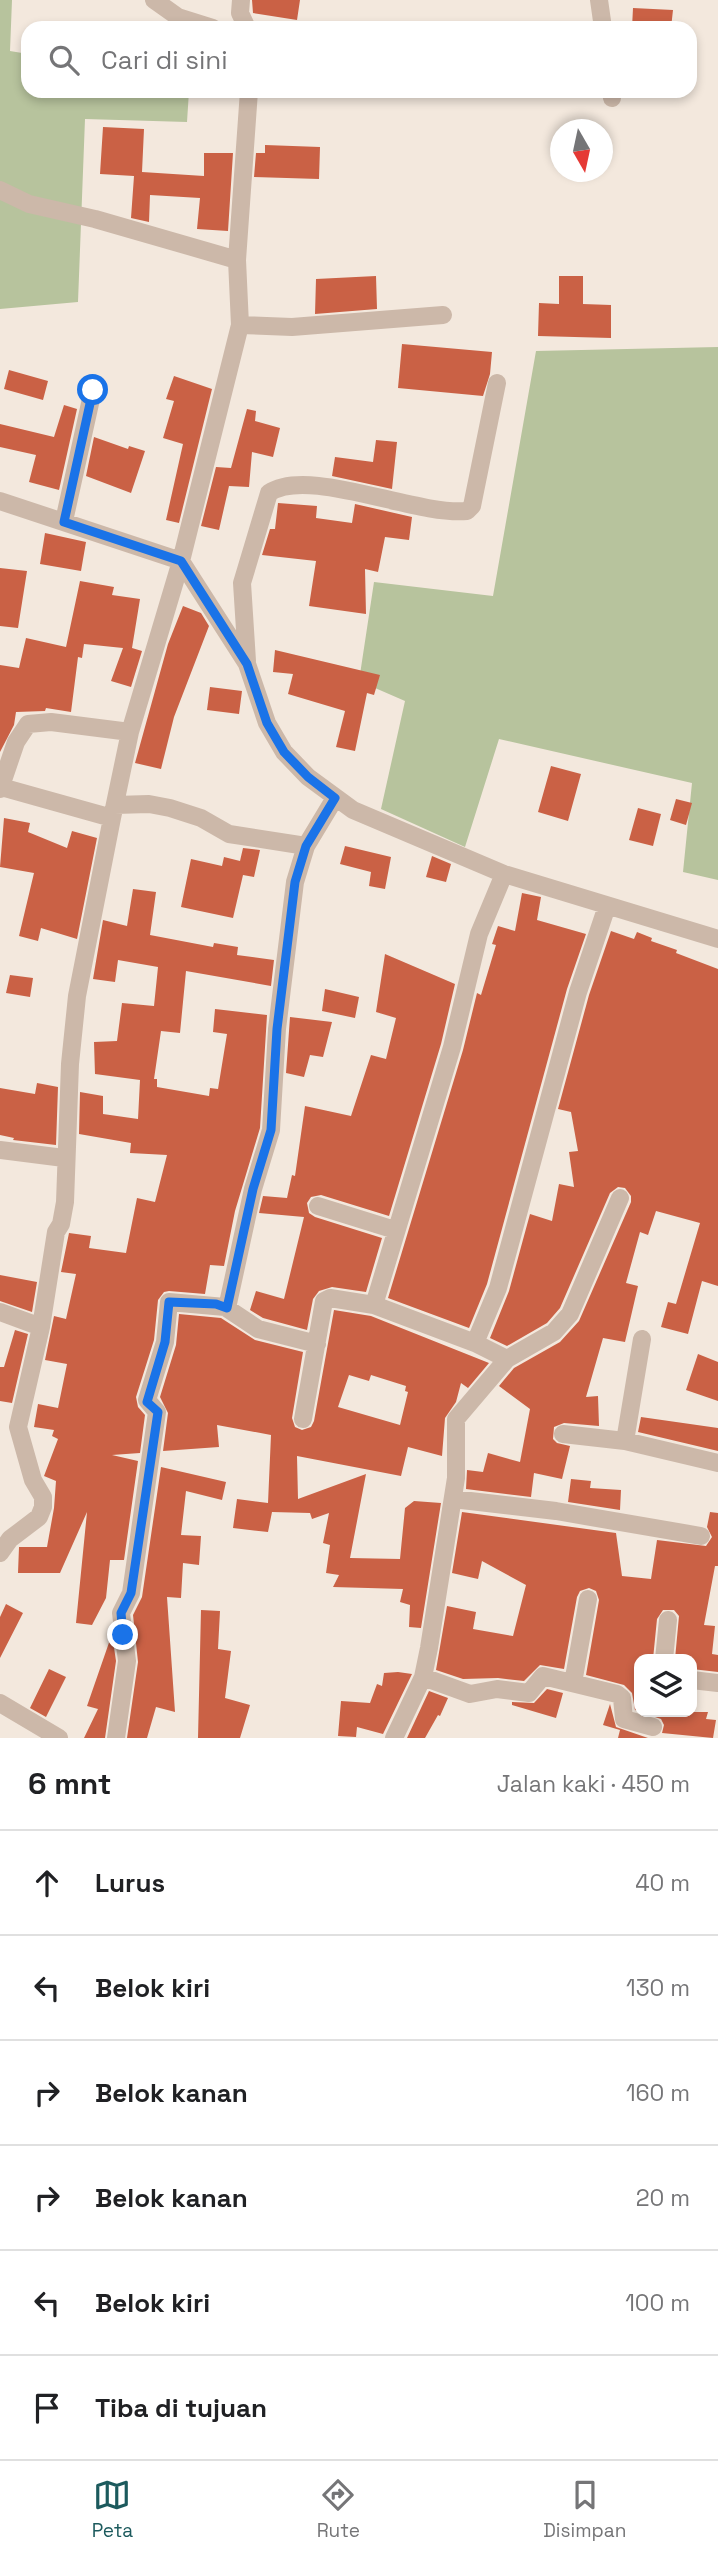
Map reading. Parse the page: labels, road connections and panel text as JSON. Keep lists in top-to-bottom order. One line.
{"north":"bottom","page":{"search":"Cari di sini","heading":["6 mnt","Jalan kaki · 450 m"],"list":[["Lurus","40 m"],["Belok kiri","130 m"],["Belok kanan","160 m"],["Belok kanan","20 m"],["Belok kiri","100 m"],"Tiba di tujuan"],"nav":["Peta","Rute","Disimpan"]}}
